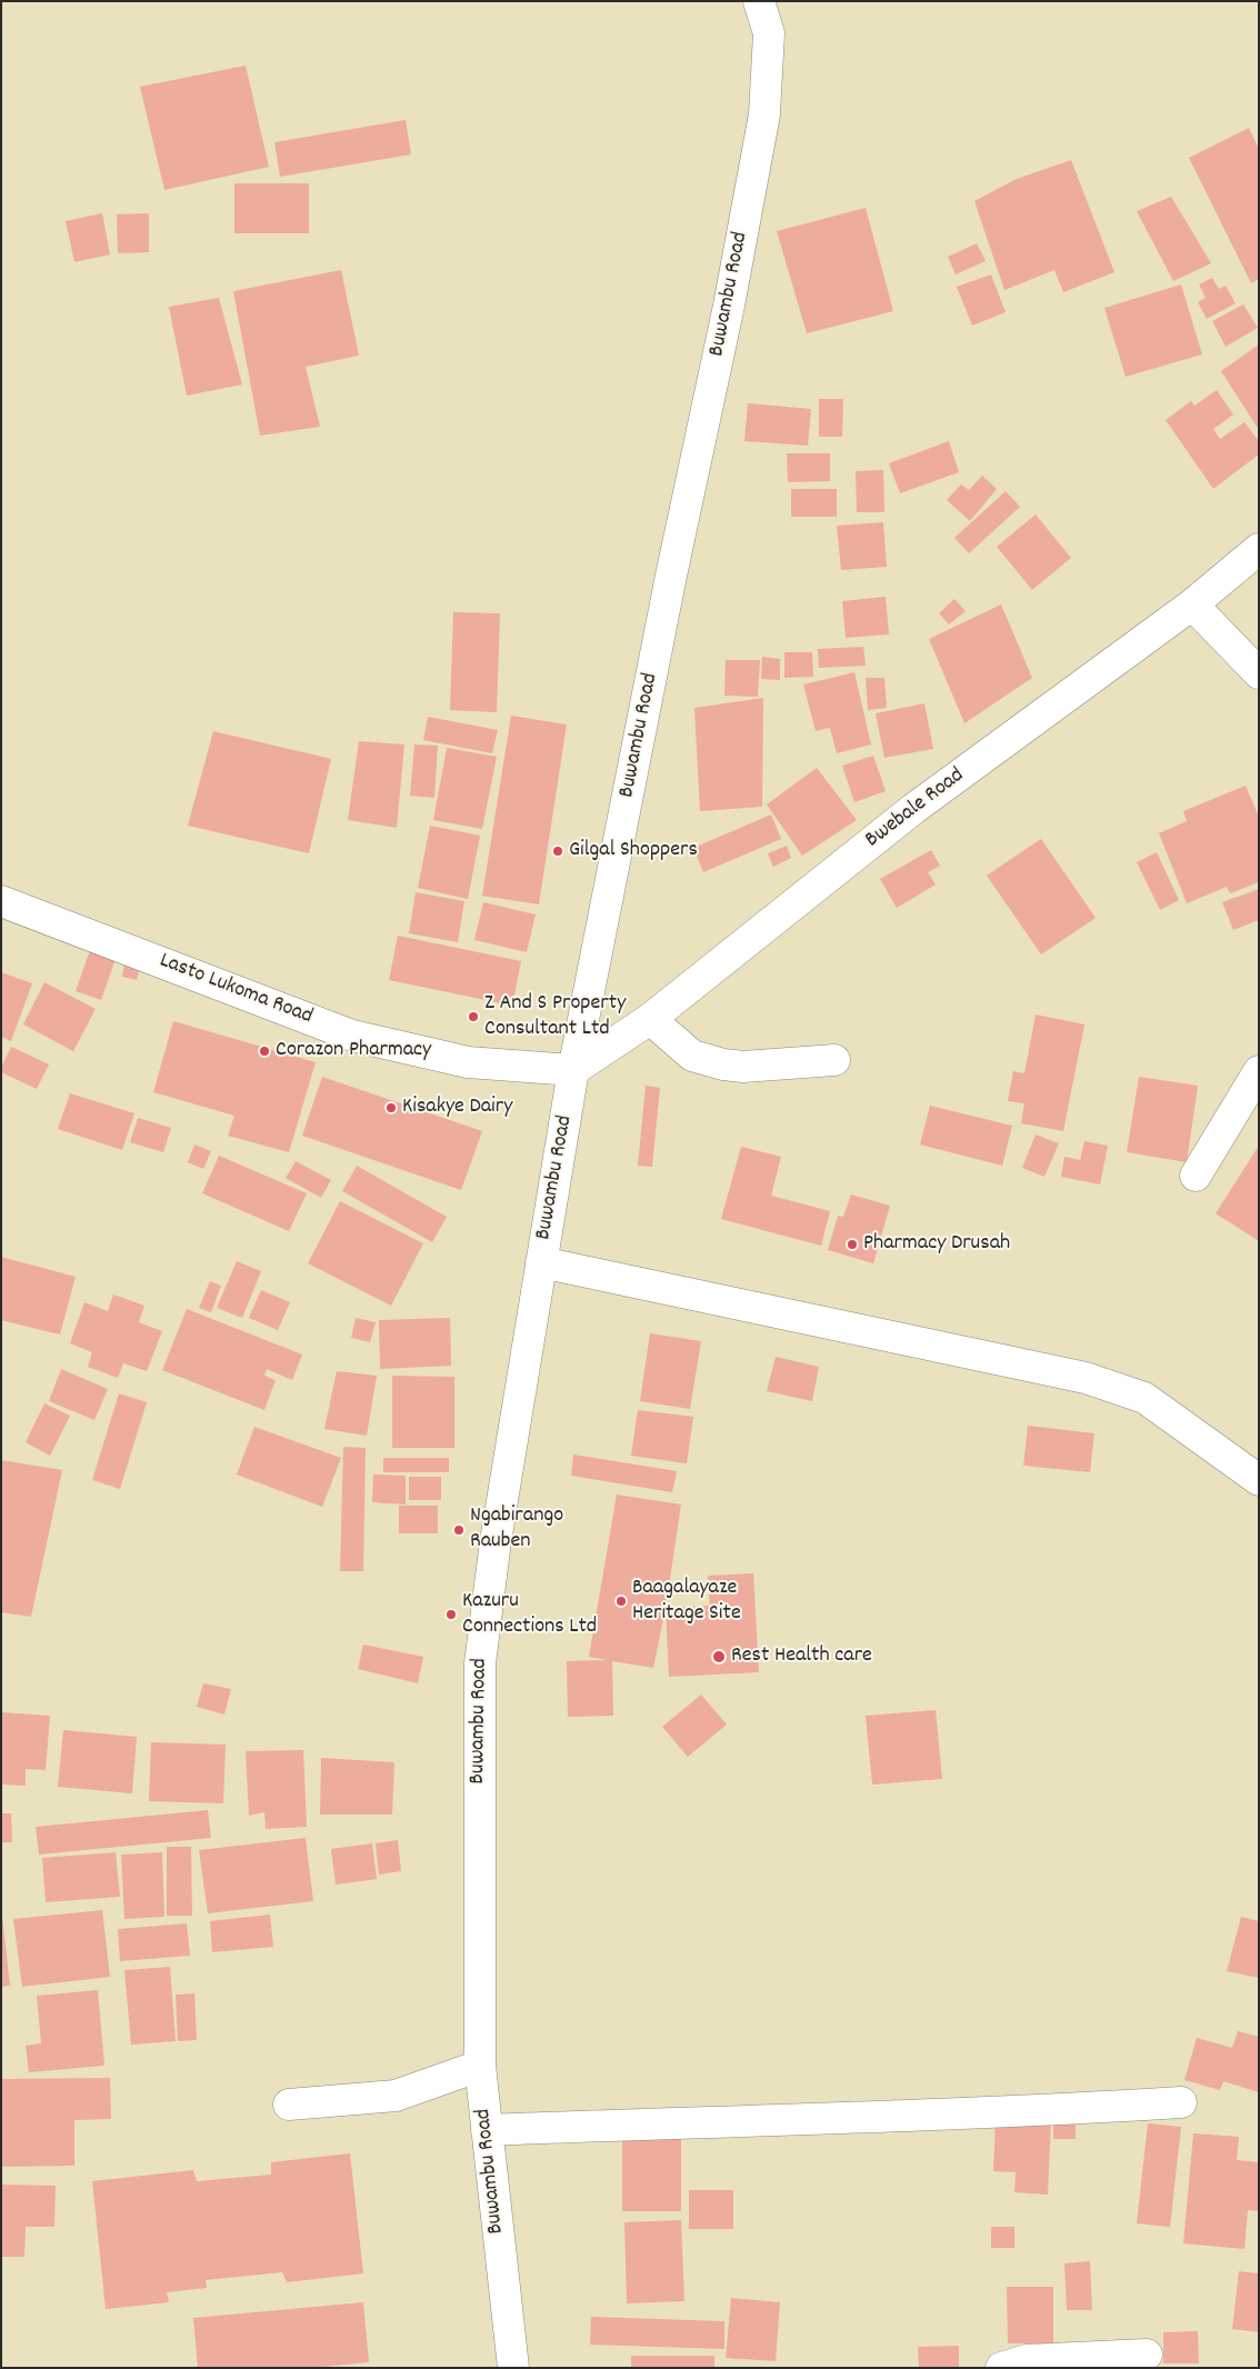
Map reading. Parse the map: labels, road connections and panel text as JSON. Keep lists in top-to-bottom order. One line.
{"streets":{"street":["Buwambu Road","Bwebale Road","Lasto Lukoma Road"]},"crossings":[["Buwambu Road","Bwebale Road"],["Buwambu Road","Lasto Lukoma Road"],["Bwebale Road","Lasto Lukoma Road"]],"places":["Gilgal Shoppers","Z And S Property Consultant Ltd","Corazon Pharmacy","Kisakye Dairy","Pharmacy Drusah","Ngabirango Rauben","Baagalayaze Heritage Site","Kazuru Connections Ltd","Rest Health care"]}
